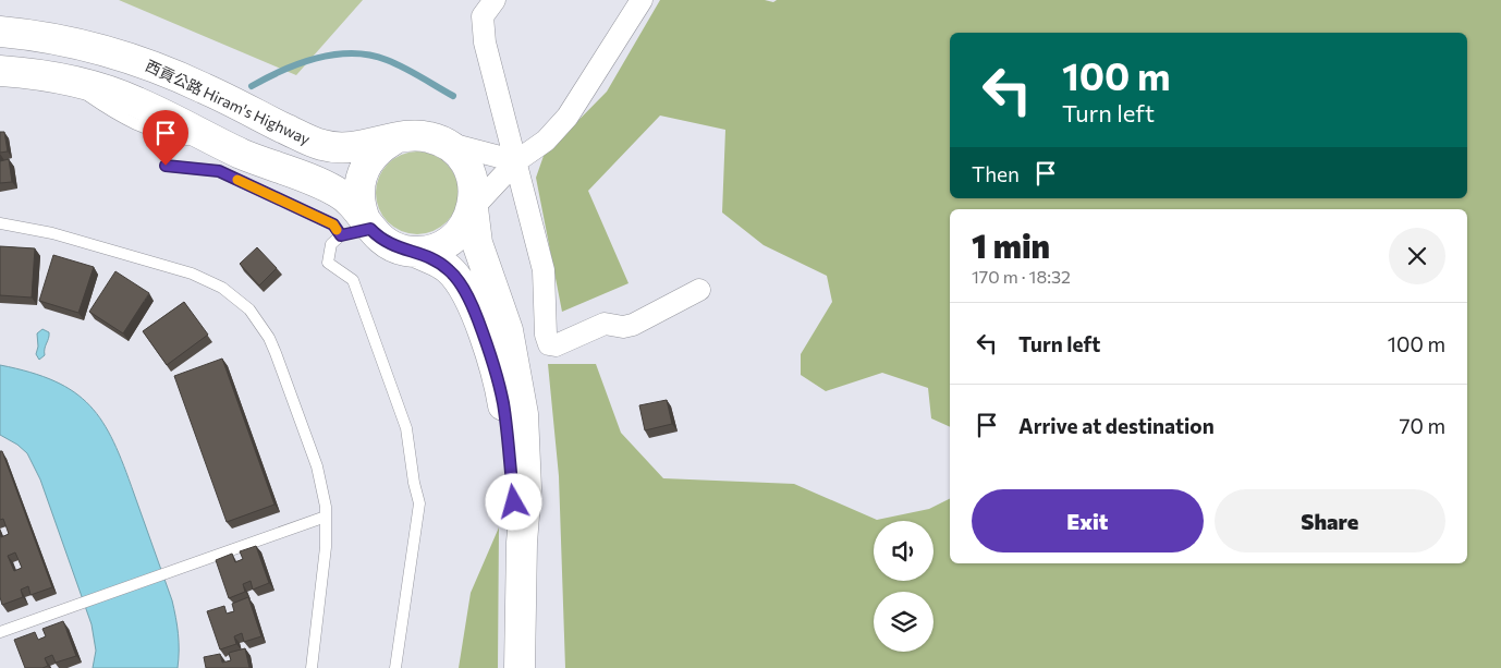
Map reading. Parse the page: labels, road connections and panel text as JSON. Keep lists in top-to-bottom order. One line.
{"streets":{"main road":["西貢公路 Hiram's Highway"]},"page":{"turn":["100 m","Turn left"],"then":"Then","heading":["1 min","170 m · 18:32"],"list":[{"name":"Turn left","value":"100 m"},{"name":"Arrive at destination","value":"70 m"}],"buttons":["Exit","Share"]}}
